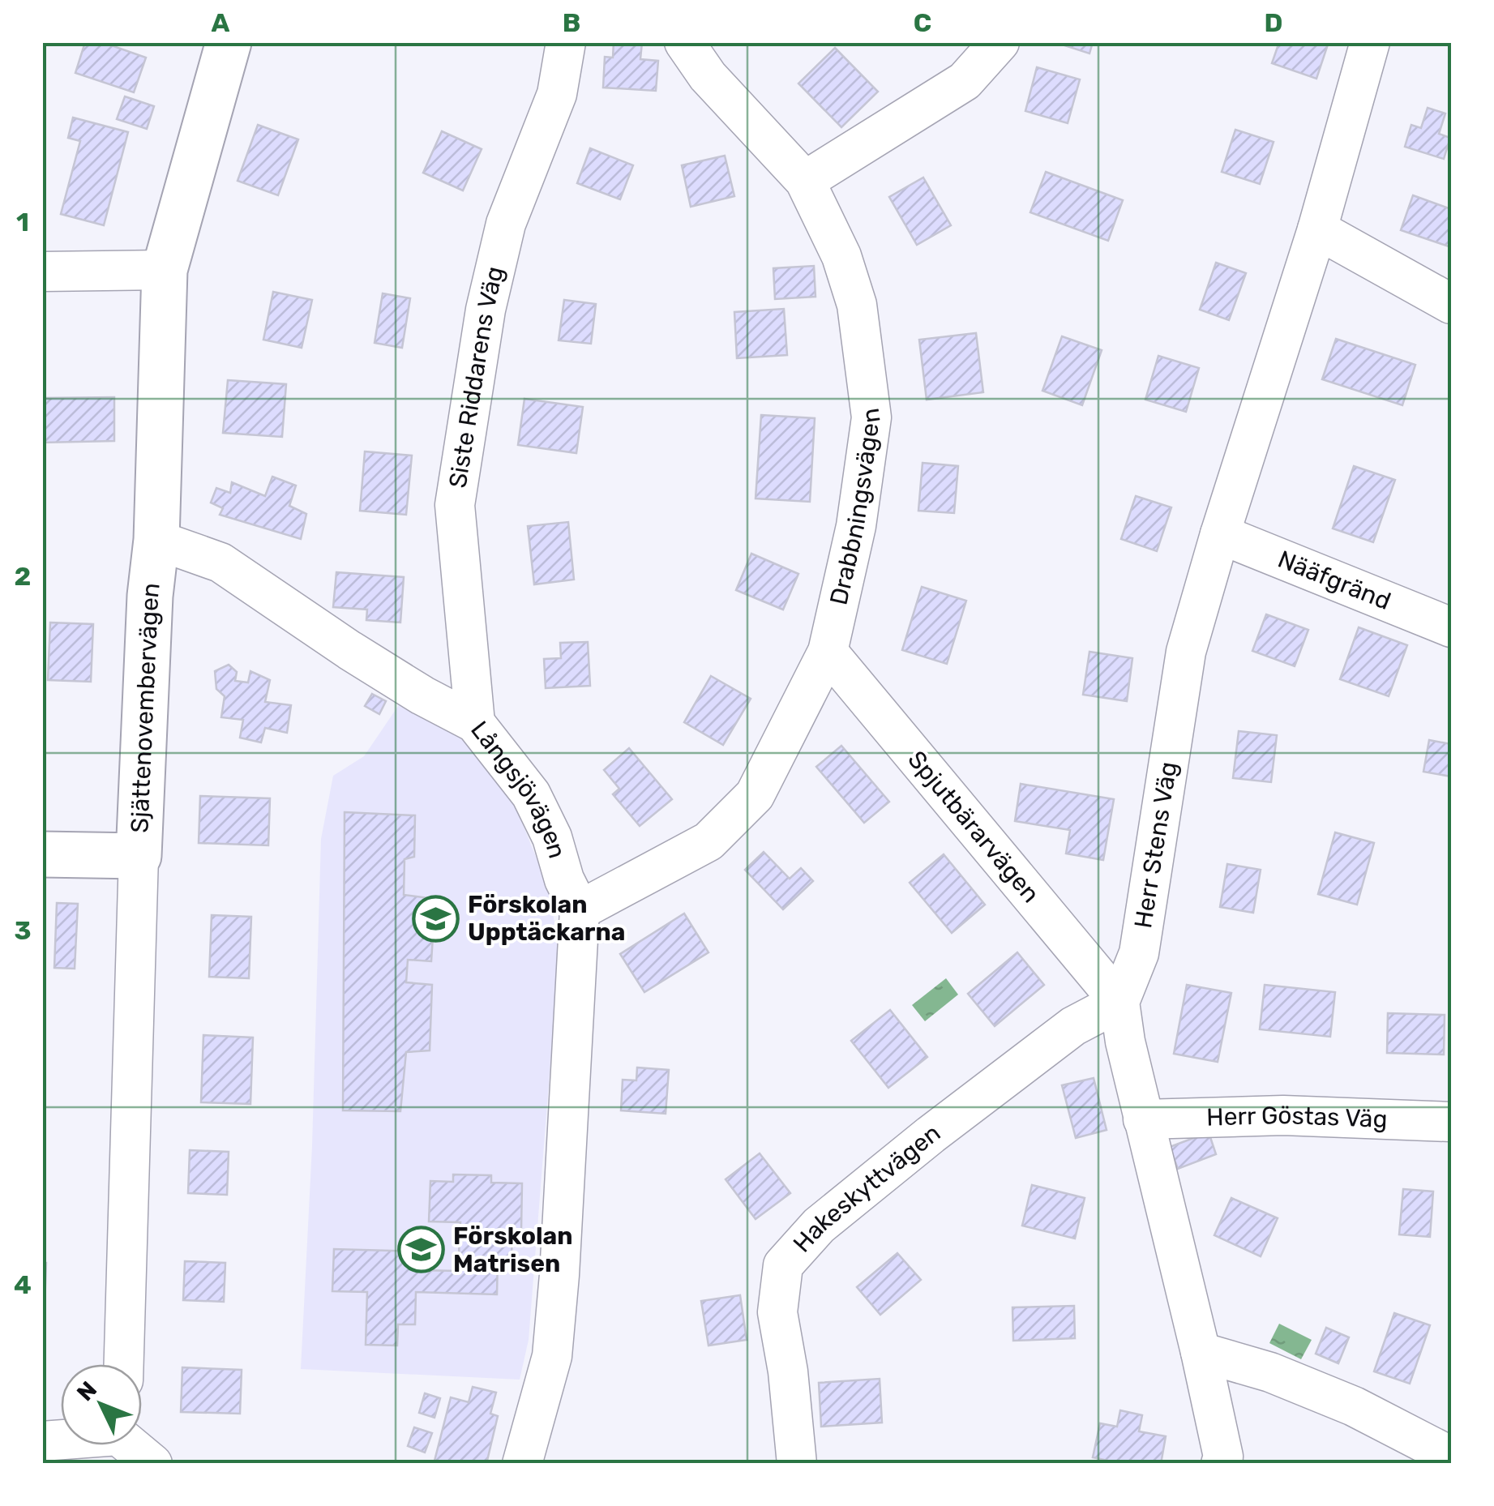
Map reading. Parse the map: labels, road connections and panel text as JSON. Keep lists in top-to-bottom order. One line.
{"streets":{"street":["Siste Riddarens Väg","Drabbningsvägen","Nääfgränd","Sjättenovembervägen","Långsjövägen","Spjutbärarvägen","Herr Stens Väg","Herr Göstas Väg","Hakeskyttvägen"]},"crossings":[["Siste Riddarens Väg","Långsjövägen"],["Drabbningsvägen","Långsjövägen"],["Drabbningsvägen","Spjutbärarvägen"],["Nääfgränd","Herr Stens Väg"],["Sjättenovembervägen","Långsjövägen"],["Spjutbärarvägen","Herr Stens Väg"],["Spjutbärarvägen","Hakeskyttvägen"],["Herr Stens Väg","Hakeskyttvägen"]],"places":{"school or university":["Förskolan Upptäckarna","Förskolan Matrisen"]},"north":"top left","grid":{"columns":["A","B","C","D"],"rows":["1","2","3","4"]}}
